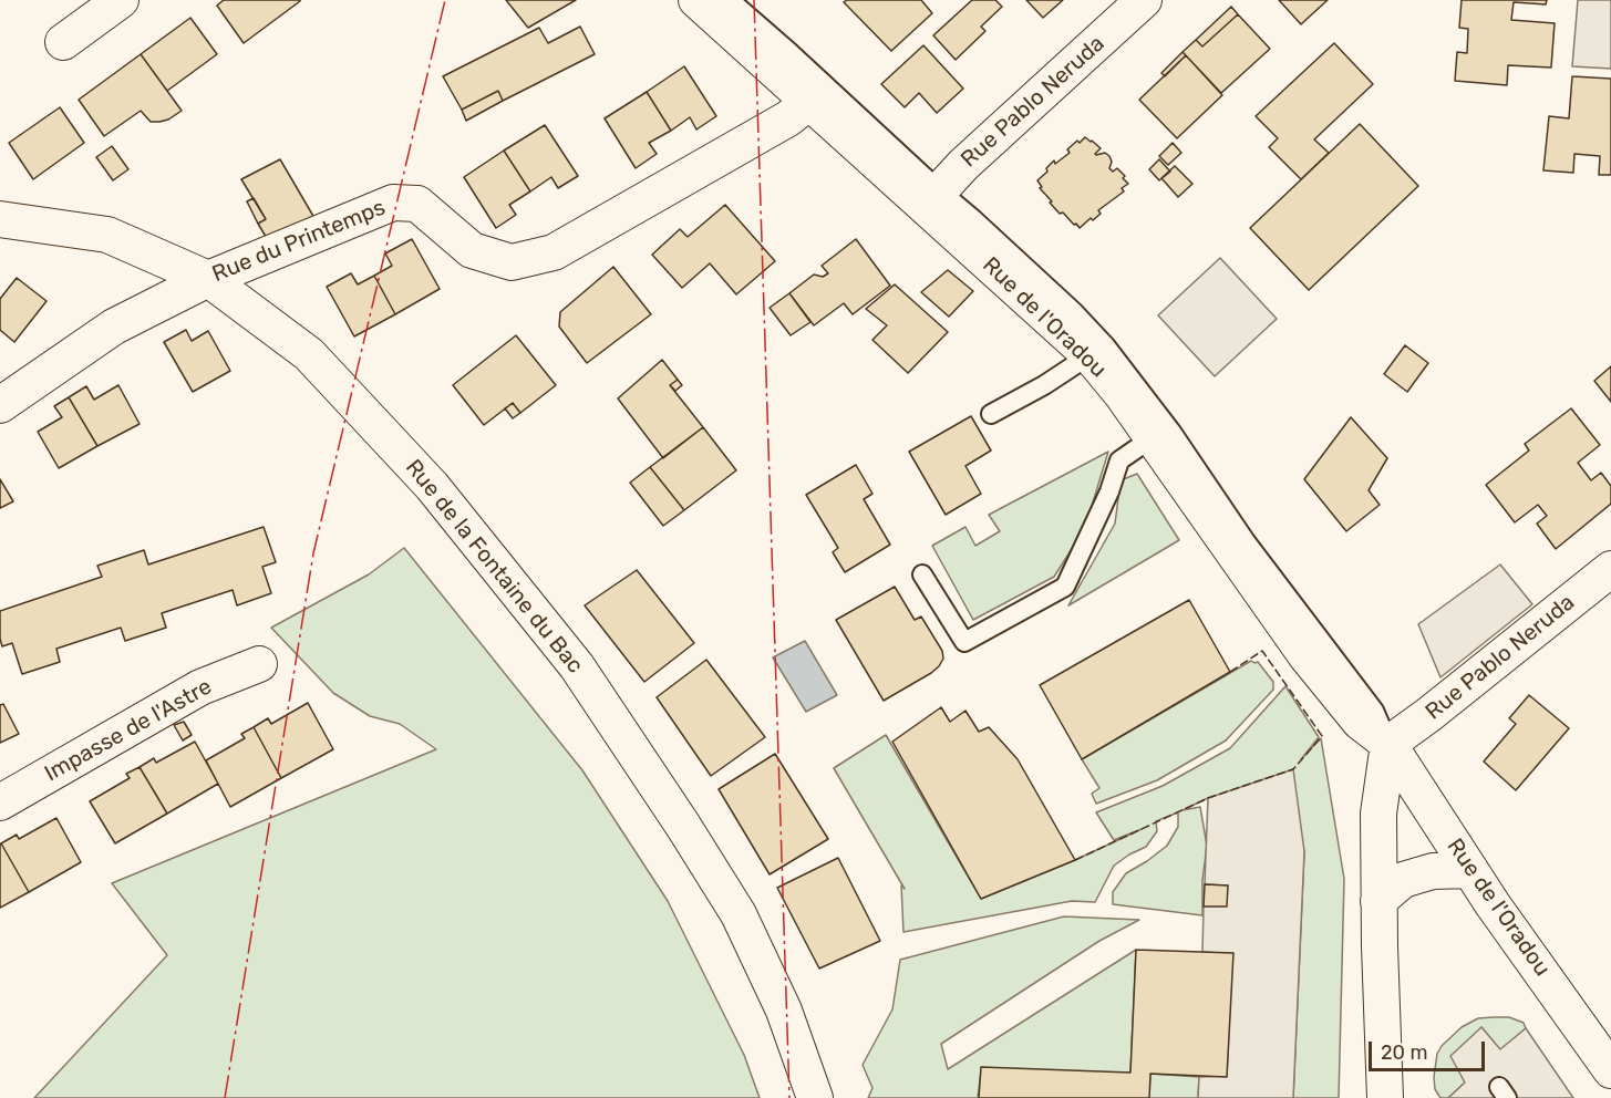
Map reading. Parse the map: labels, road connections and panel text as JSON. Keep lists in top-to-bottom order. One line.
{"streets":{"street":["Rue Pablo Neruda","Rue du Printemps","Rue de l'Oradou","Rue de la Fontaine du Bac","Impasse de l'Astre"]},"crossings":[["Rue Pablo Neruda","Rue de l'Oradou"],["Rue du Printemps","Rue de l'Oradou"],["Rue du Printemps","Rue de la Fontaine du Bac"]],"scale_bar":"20 m"}
